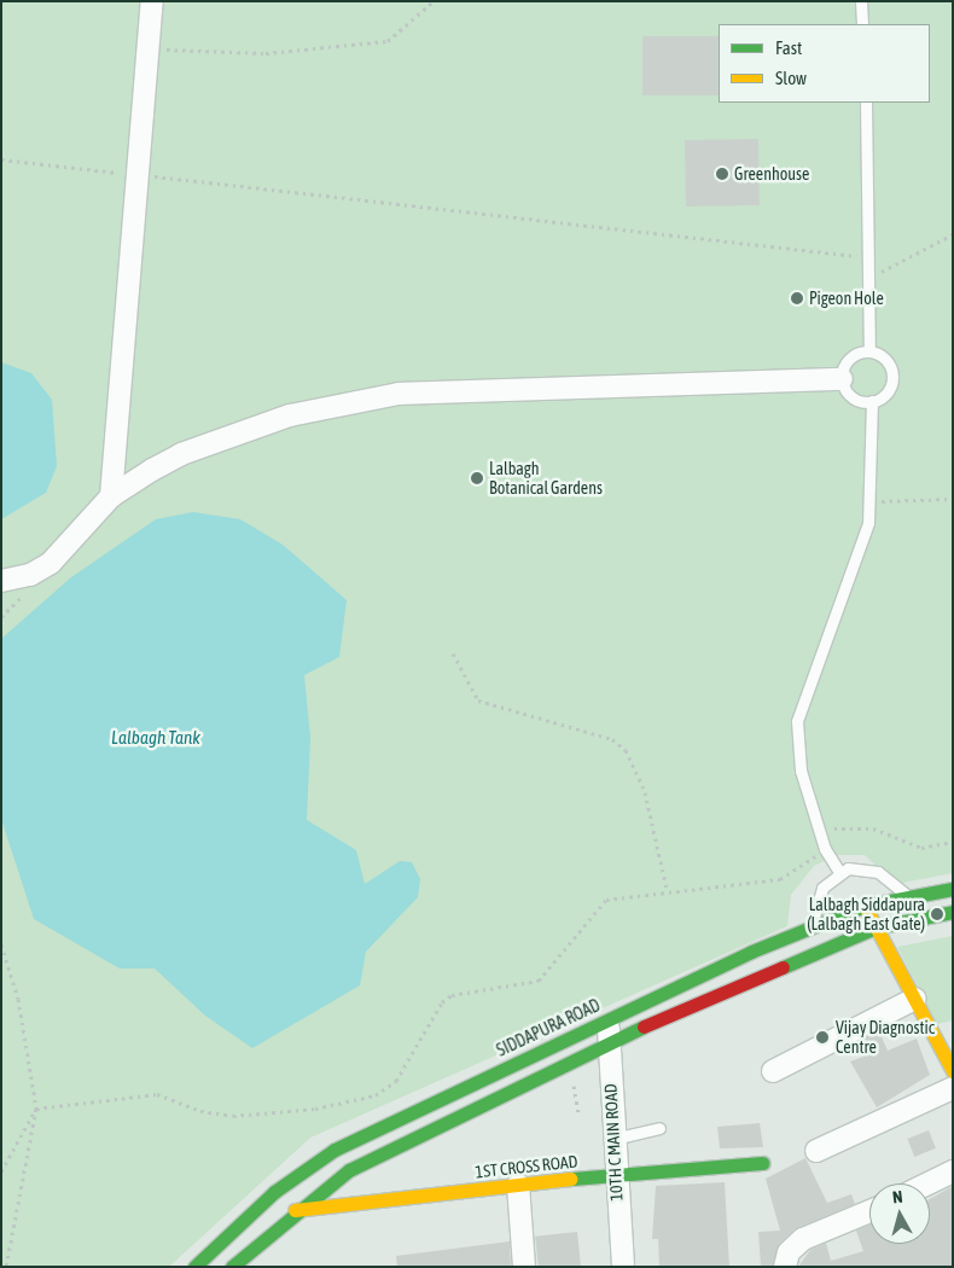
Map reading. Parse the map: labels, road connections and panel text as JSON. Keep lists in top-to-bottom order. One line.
{"streets":{"main road":["SIDDAPURA ROAD","1ST CROSS ROAD"],"street":["10TH C MAIN ROAD"]},"crossings":[["SIDDAPURA ROAD","10TH C MAIN ROAD"],["10TH C MAIN ROAD","1ST CROSS ROAD"]],"water":["Lalbagh Tank"],"places":["Greenhouse","Pigeon Hole","Lalbagh Botanical Gardens","Lalbagh Siddapura (Lalbagh East Gate)","Vijay Diagnostic Centre"],"legend":["Fast","Slow"],"north":"top"}
